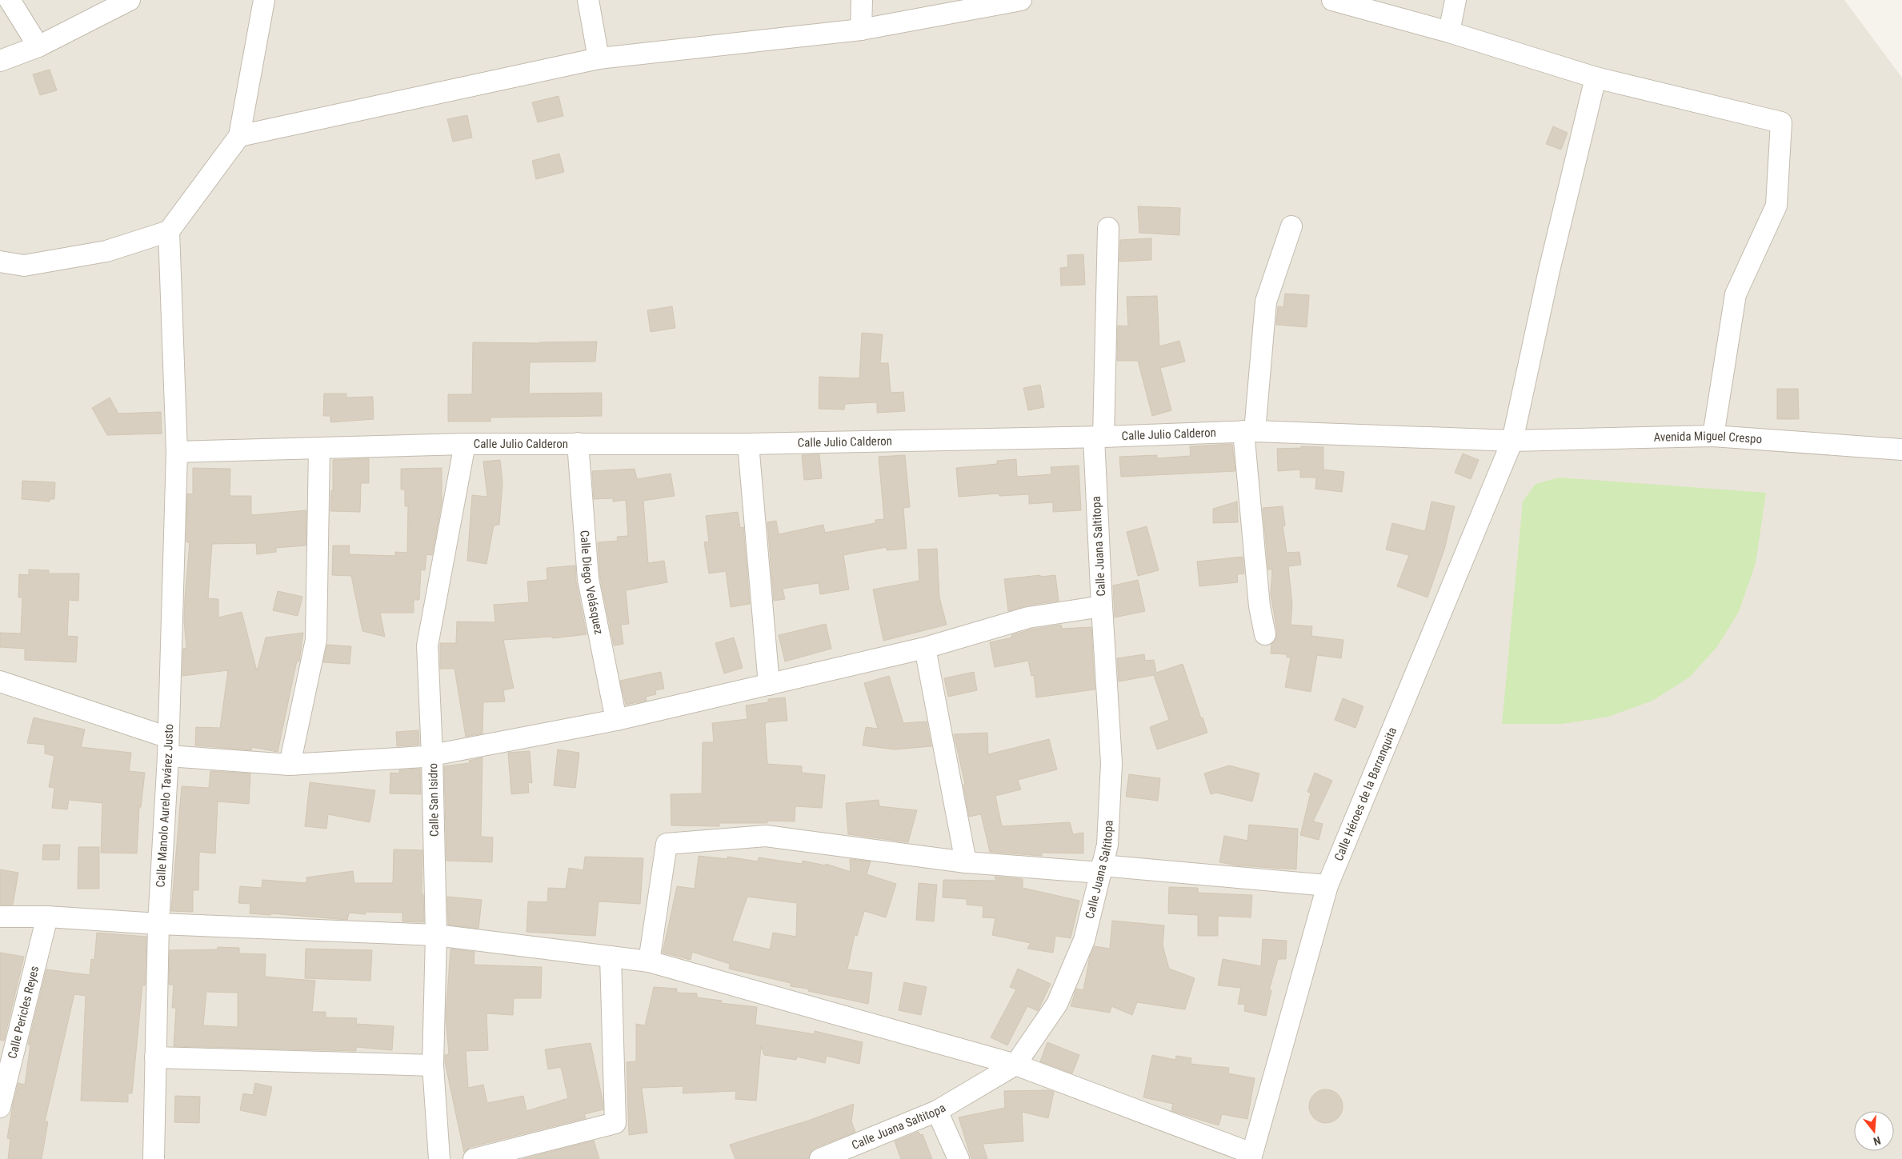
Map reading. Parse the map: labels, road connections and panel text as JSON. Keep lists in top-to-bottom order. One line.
{"streets":{"street":["Calle Julio Calderon","Avenida Miguel Crespo","Calle Juana Saltitopa","Calle Diego Velásquez","Calle Héroes de la Barranquita","Calle San Isidro","Calle Manolo Aurelo Tavárez Justo","Calle Pericles Reyes"]},"crossings":[["Calle Julio Calderon","Avenida Miguel Crespo"],["Calle Julio Calderon","Calle Juana Saltitopa"],["Calle Julio Calderon","Calle Diego Velásquez"],["Calle Julio Calderon","Calle Héroes de la Barranquita"],["Calle Julio Calderon","Calle San Isidro"],["Calle Julio Calderon","Calle Manolo Aurelo Tavárez Justo"],["Avenida Miguel Crespo","Calle Héroes de la Barranquita"]],"north":"bottom"}
